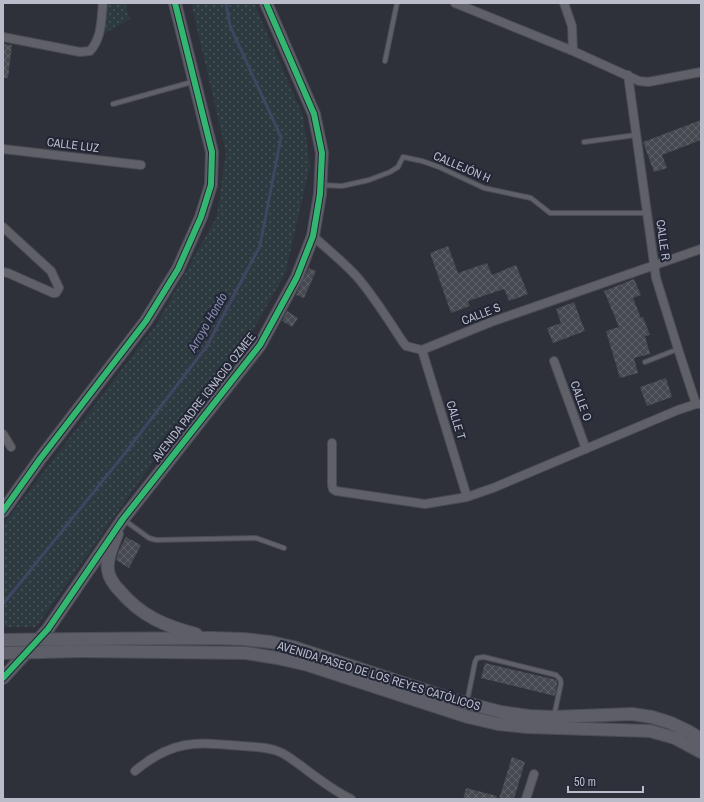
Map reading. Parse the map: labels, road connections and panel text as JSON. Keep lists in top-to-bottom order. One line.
{"streets":{"main road":["AVENIDA PADRE IGNACIO OZMEE","AVENIDA PASEO DE LOS REYES CATÓLICOS"],"street":["CALLE LUZ","CALLE R","CALLE S","CALLE O","CALLE T"],"lane":["CALLEJÓN H"]},"crossings":[["CALLEJÓN H","CALLE R"],["CALLEJÓN H","AVENIDA PADRE IGNACIO OZMEE"],["CALLE R","CALLE S"],["CALLE S","CALLE T"]],"water":["Arroyo Hondo"],"scale_bar":"50 m"}
